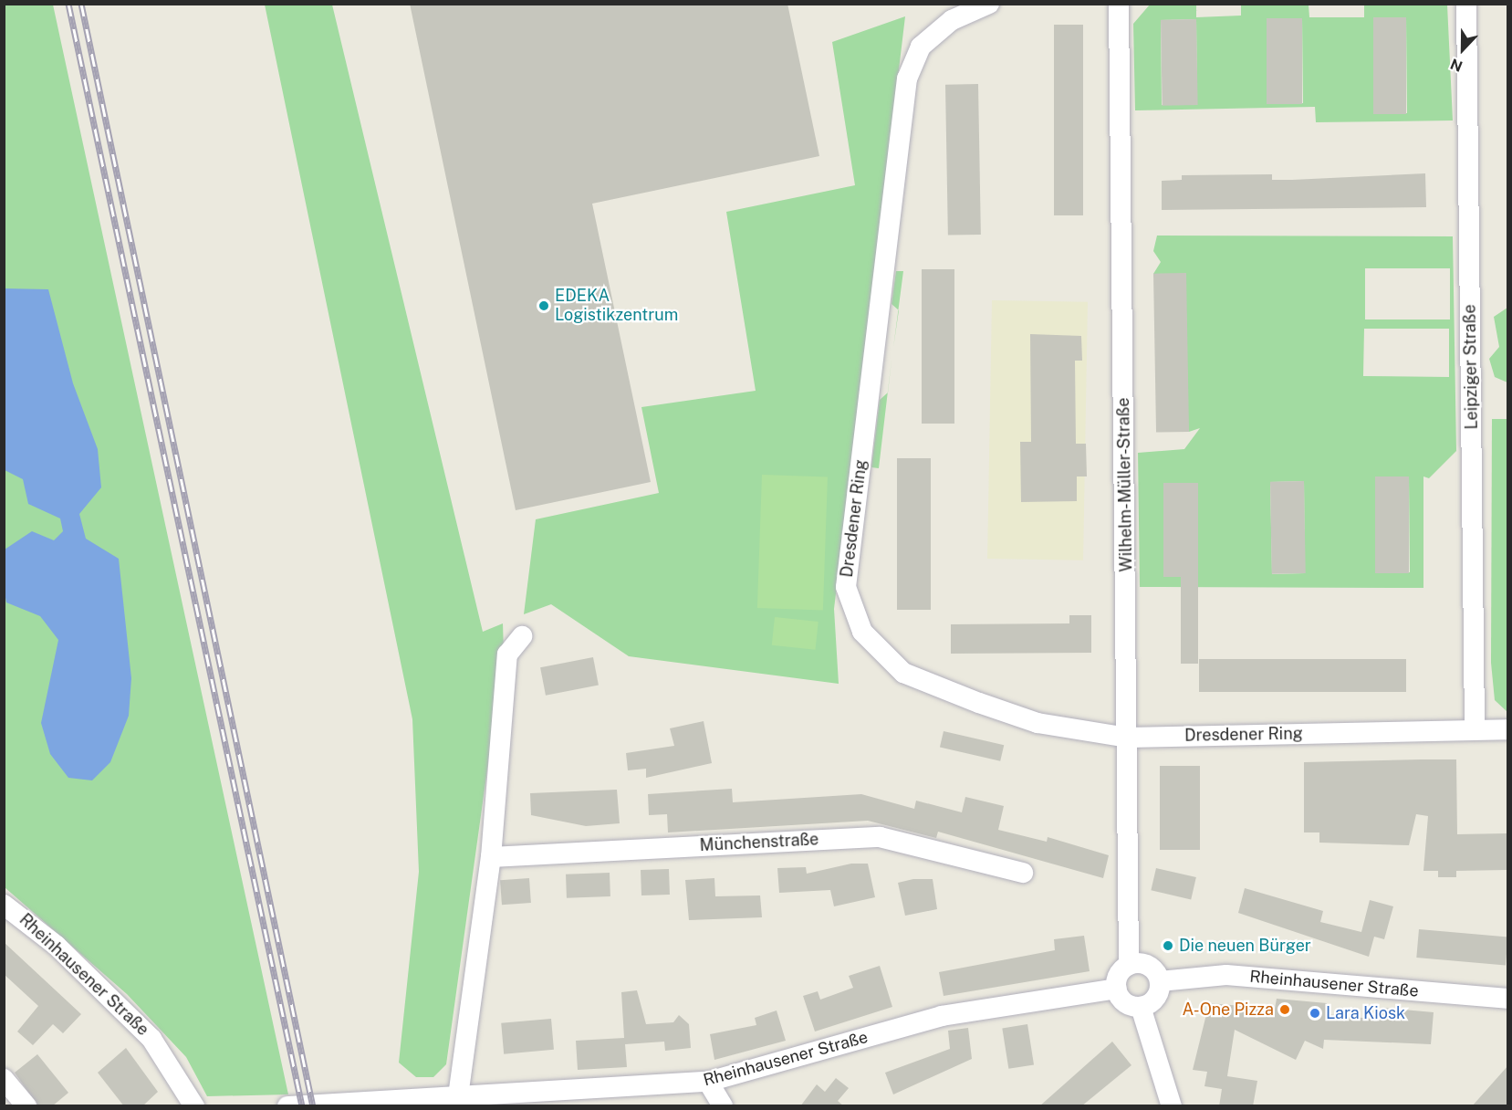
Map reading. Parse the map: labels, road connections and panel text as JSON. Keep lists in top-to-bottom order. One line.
{"streets":{"street":["Leipziger Straße","Wilhelm-Müller-Straße","Dresdener Ring","Münchenstraße","Rheinhausener Straße"]},"crossings":[["Leipziger Straße","Dresdener Ring"],["Wilhelm-Müller-Straße","Dresdener Ring"],["Wilhelm-Müller-Straße","Rheinhausener Straße"]],"places":["EDEKA Logistikzentrum","Die neuen Bürger","A-One Pizza","Lara Kiosk"],"north":"bottom"}
